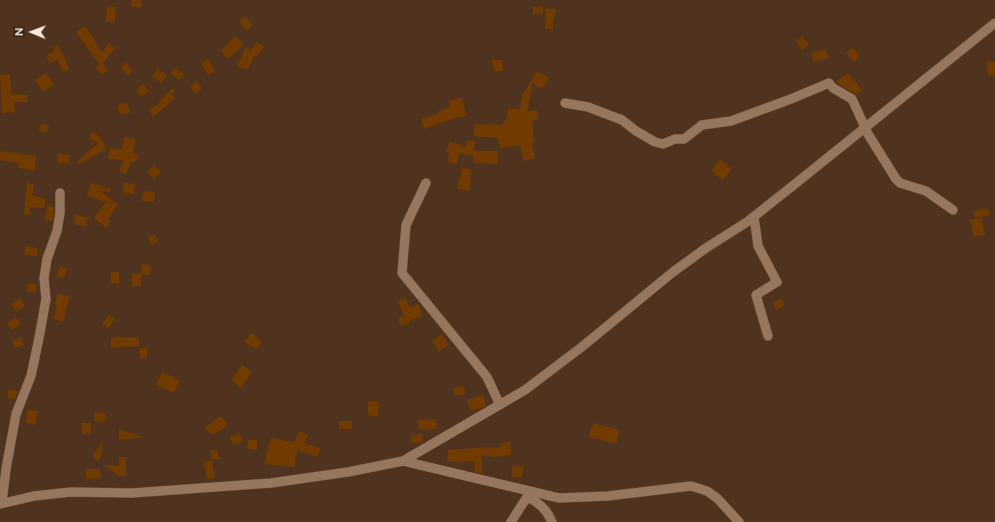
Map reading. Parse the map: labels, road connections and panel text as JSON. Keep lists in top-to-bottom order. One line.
{"north":"left"}
